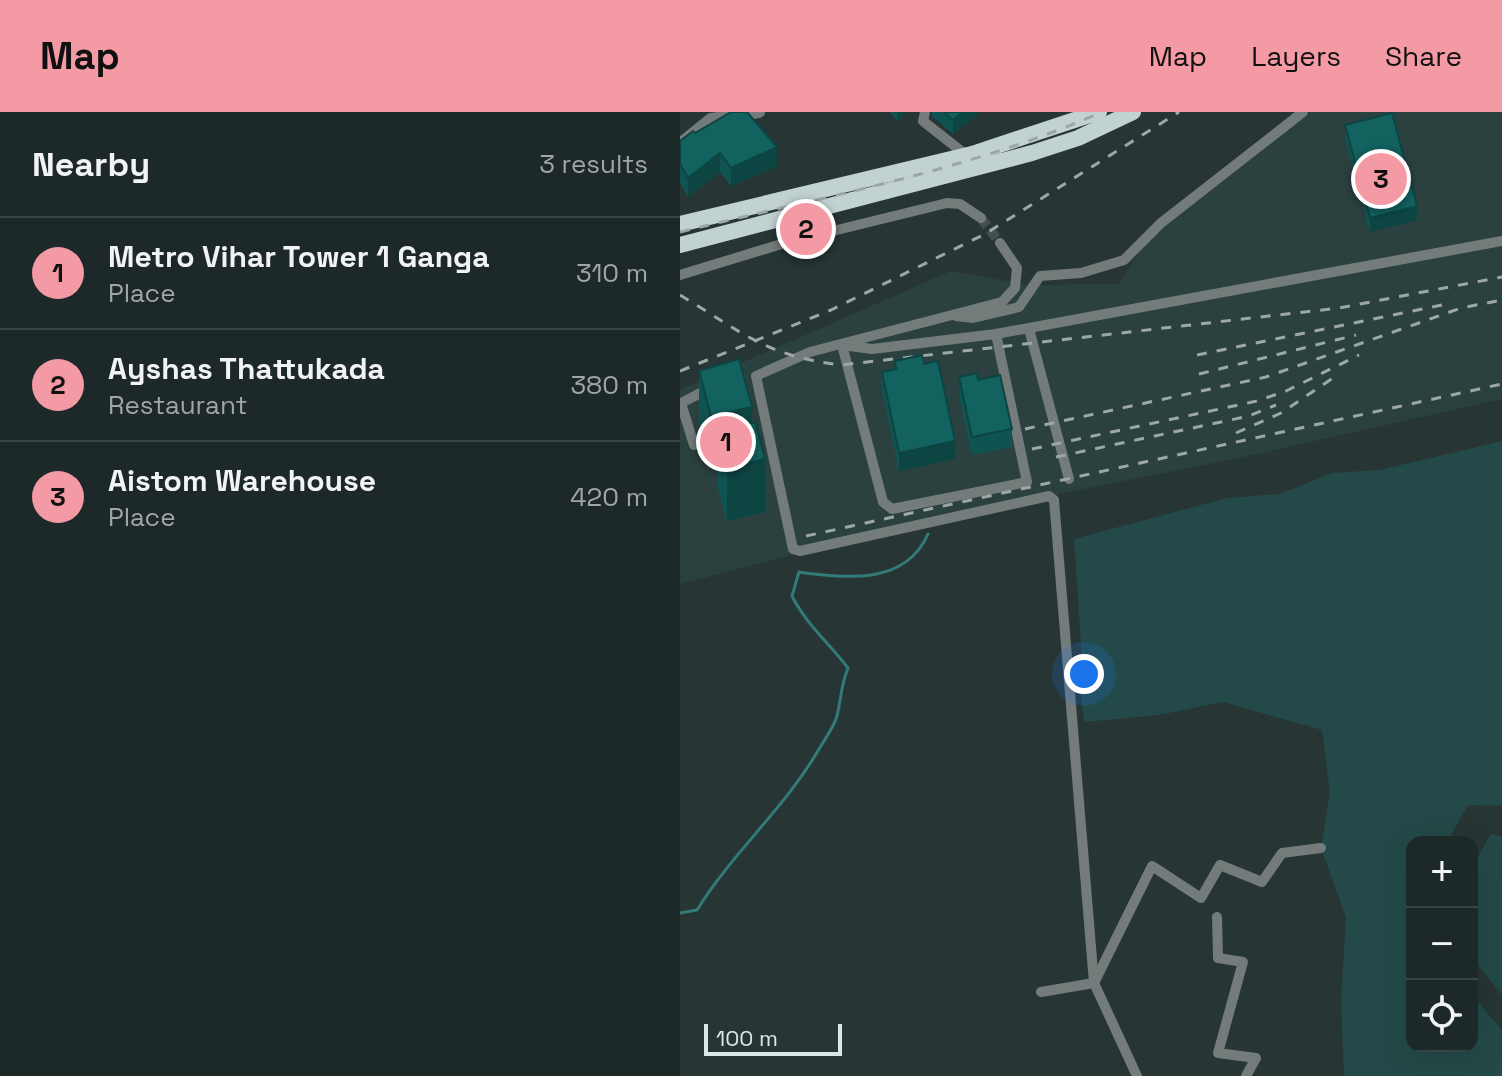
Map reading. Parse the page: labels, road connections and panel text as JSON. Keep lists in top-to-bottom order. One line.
{"scale_bar":"100 m","page":{"header":"Map","nav":["Map","Layers","Share"],"heading":["Nearby","3 results"],"pins":["3","2","1"],"list":[{"mark":"1","name":"Metro Vihar Tower 1 Ganga","note":"Place","value":"310 m"},{"mark":"2","name":"Ayshas Thattukada","note":"Restaurant","value":"380 m"},{"mark":"3","name":"Aistom Warehouse","note":"Place","value":"420 m"}],"map_buttons":["+","−"],"scale":"100 m"}}
